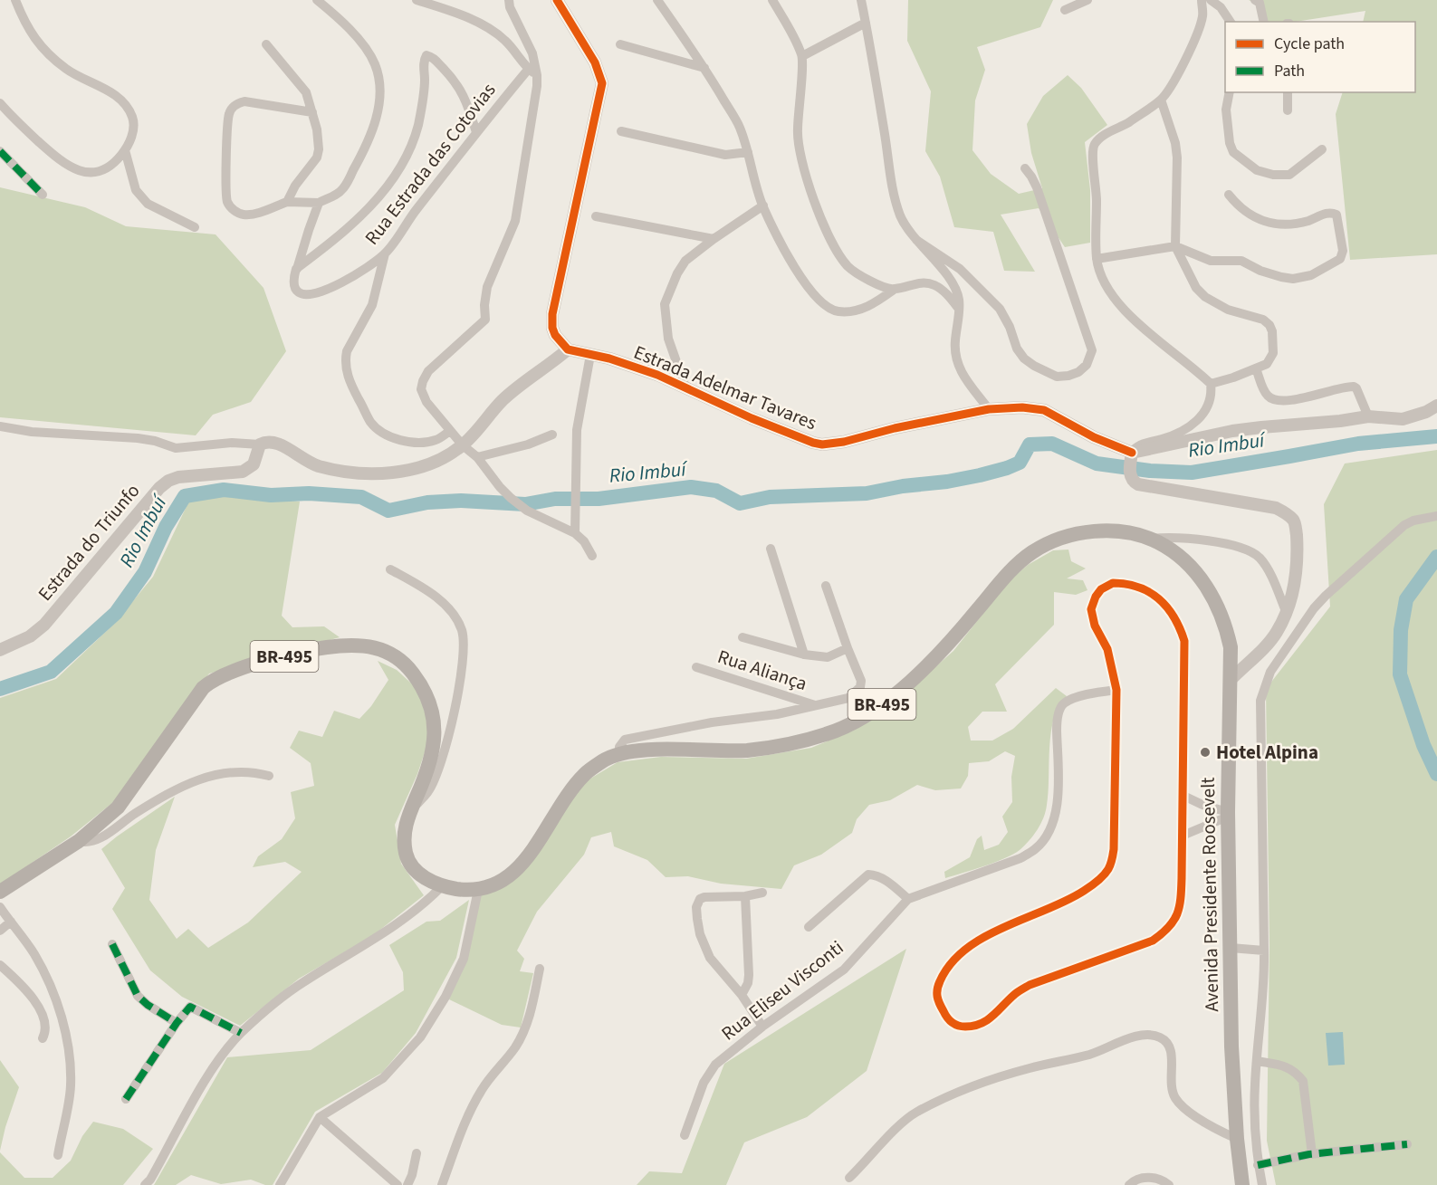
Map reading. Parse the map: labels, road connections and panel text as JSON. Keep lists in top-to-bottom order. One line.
{"streets":{"main road":["BR-495","Avenida Presidente Roosevelt"],"street":["Rua Estrada das Cotovias","Estrada Adelmar Tavares","Estrada do Triunfo","Rua Aliança","Rua Eliseu Visconti"]},"crossings":[["BR-495","Avenida Presidente Roosevelt"]],"water":["Rio Imbuí"],"places":["Hotel Alpina"],"legend":["Cycle path","Path"]}
